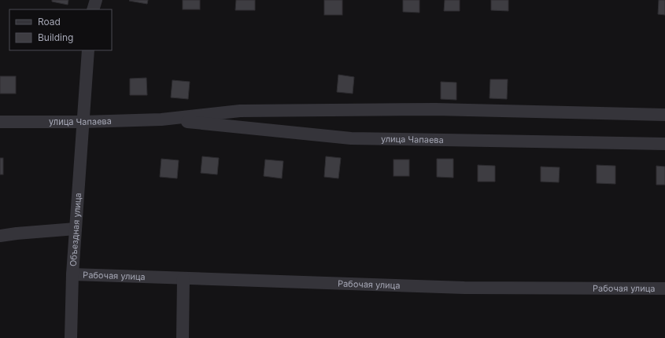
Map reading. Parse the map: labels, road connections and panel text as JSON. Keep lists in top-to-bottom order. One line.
{"streets":{"street":["улица Чапаева","Объездная улица","Рабочая улица"]},"crossings":[["улица Чапаева","Объездная улица"],["Объездная улица","Рабочая улица"]],"legend":["Road","Building"]}
